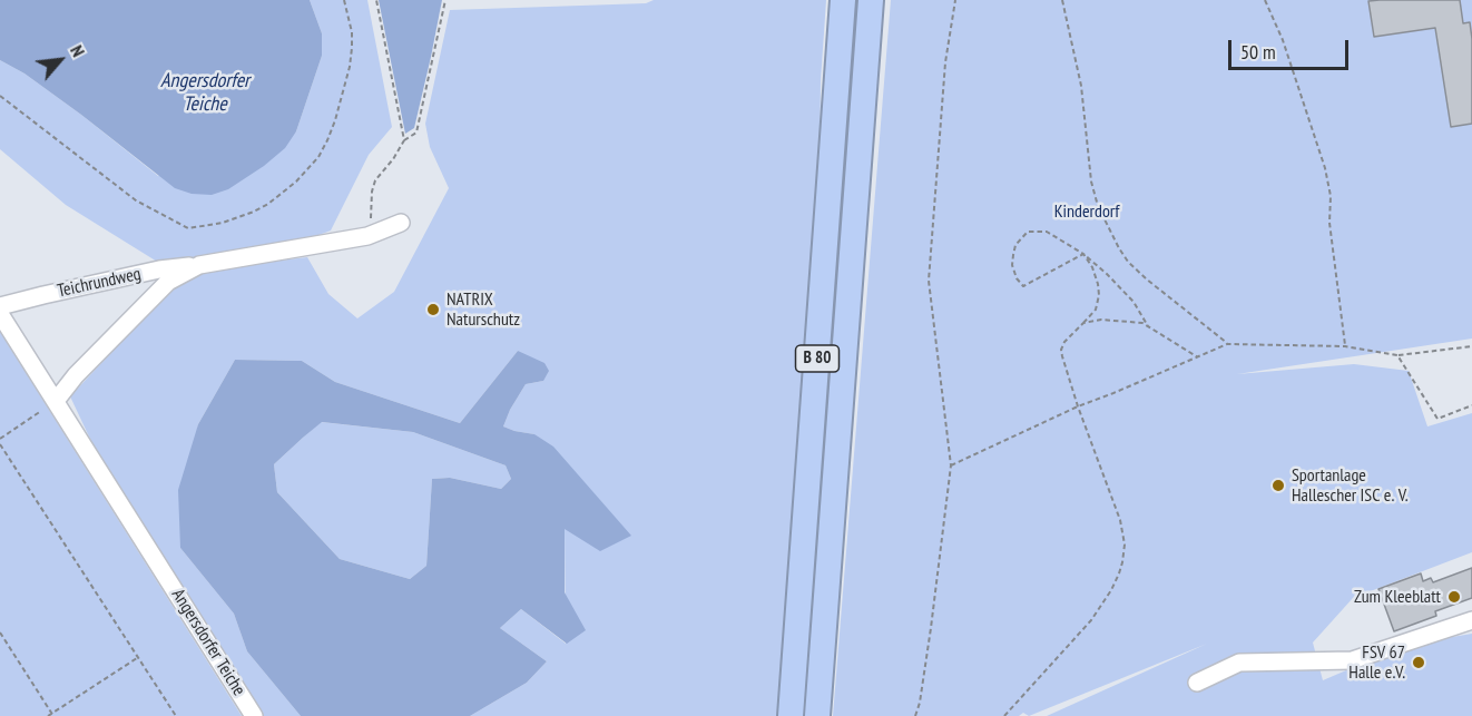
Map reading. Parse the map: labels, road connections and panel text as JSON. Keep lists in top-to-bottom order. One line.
{"streets":{"highway":["B 80"],"lane":["Teichrundweg","Angersdorfer Teiche"]},"water":["Angersdorfer Teiche"],"parks":["Kinderdorf"],"places":["NATRIX Naturschutz","Sportanlage Hallescher ISC e. V.","Zum Kleeblatt","FSV 67 Halle e.V."],"scale_bar":"50 m","north":"top right"}
